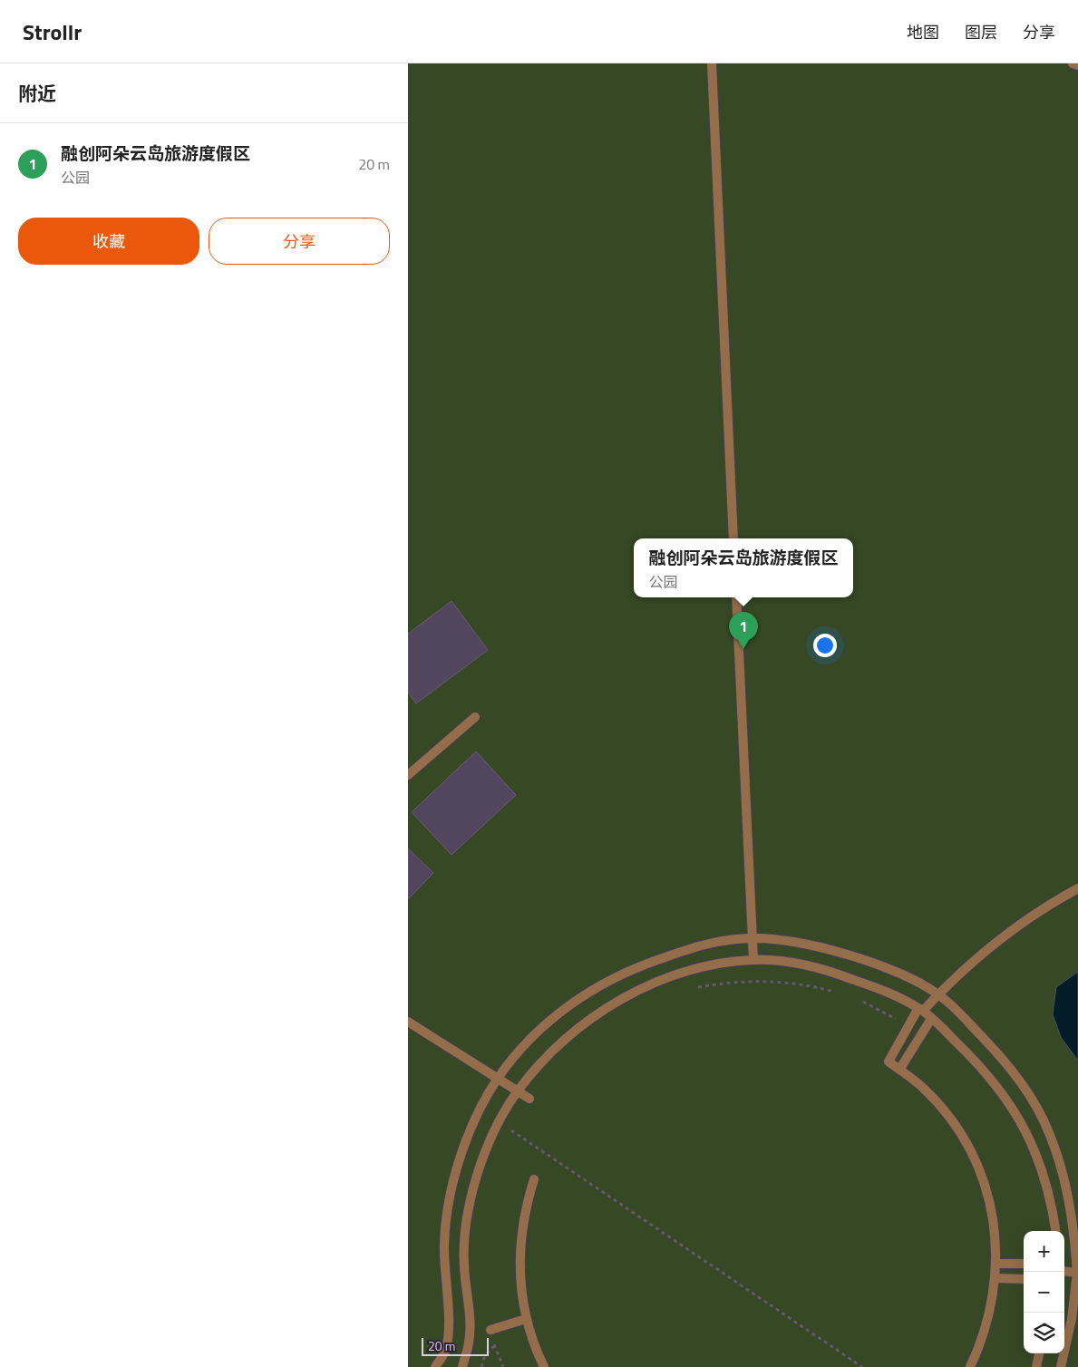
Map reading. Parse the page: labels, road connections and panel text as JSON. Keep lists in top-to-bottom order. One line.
{"scale_bar":"20 m","page":{"header":"Strollr","nav":["地图","图层","分享"],"heading":"附近","list":[{"mark":"1","name":"融创阿朵云岛旅游度假区","note":"公园","value":"20 m"}],"buttons":["收藏","分享"],"popup":["融创阿朵云岛旅游度假区","公园"],"pins":"1","map_buttons":["+","−"],"scale":"20 m"}}
